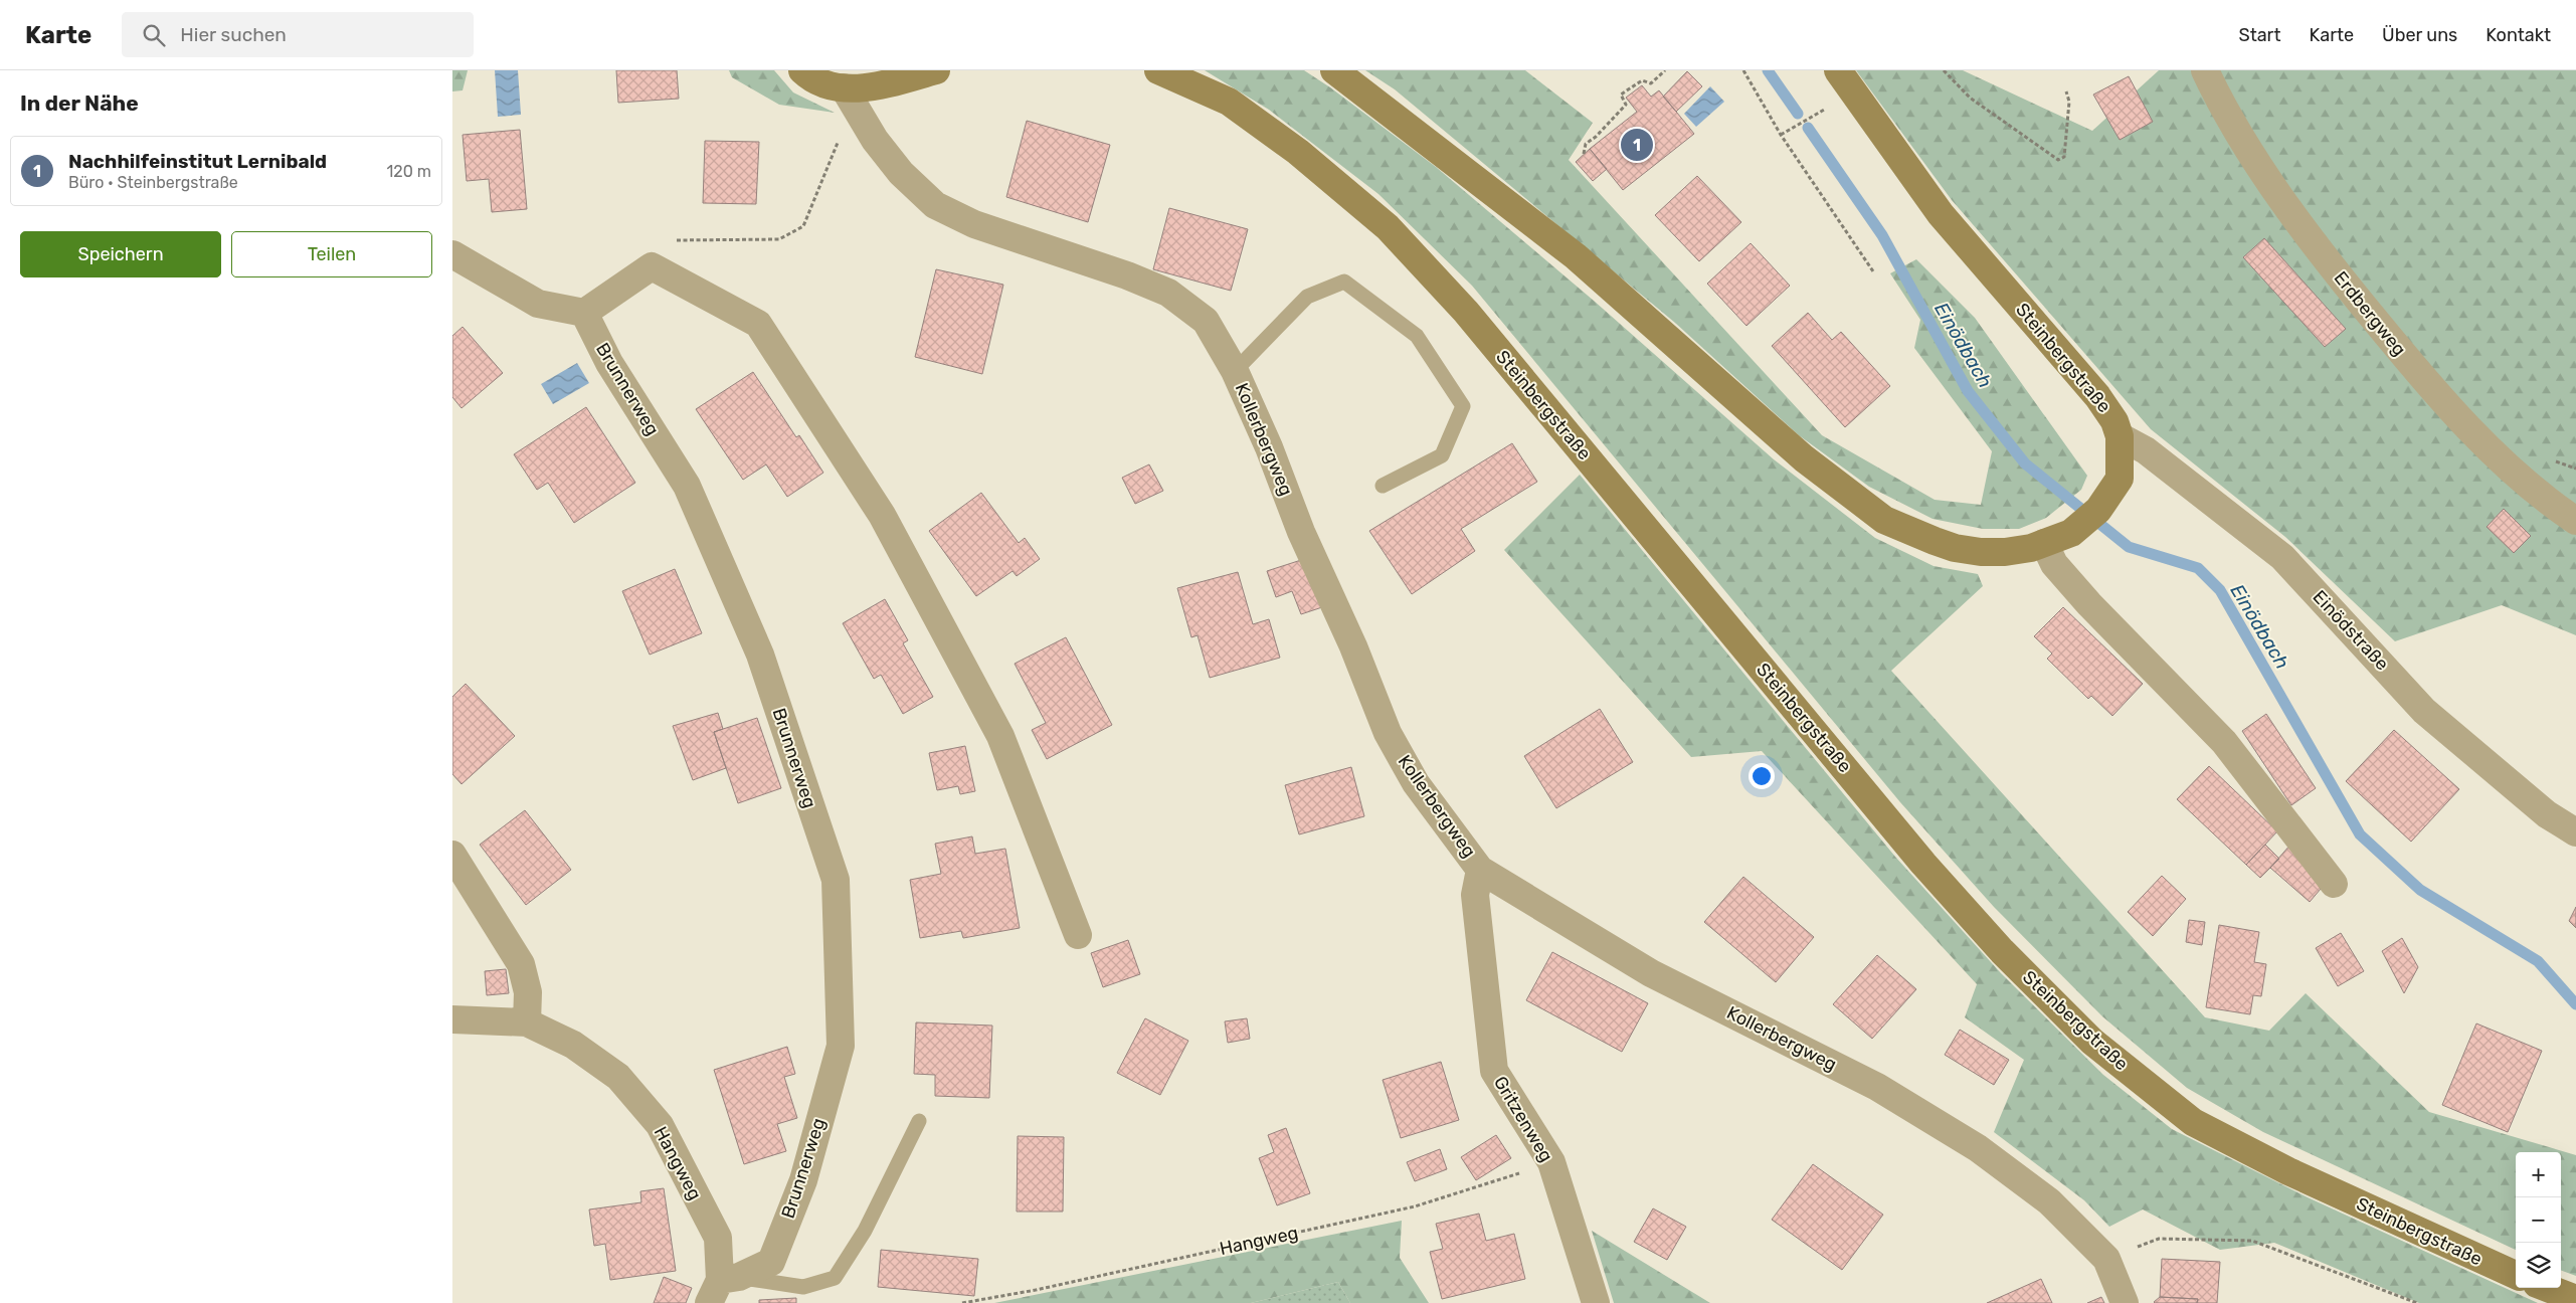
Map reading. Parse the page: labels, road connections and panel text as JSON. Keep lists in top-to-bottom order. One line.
{"streets":{"main road":["Steinbergstraße"],"street":["Erdbergweg","Brunnerweg","Kollerbergweg","Einödstraße","Gritzenweg","Hangweg"]},"crossings":[["Steinbergstraße","Einödstraße"],["Brunnerweg","Hangweg"],["Kollerbergweg","Gritzenweg"],["Gritzenweg","Hangweg"]],"water":["Einödbach"],"page":{"header":"Karte","search":"Hier suchen","nav":["Start","Karte","Über uns","Kontakt"],"heading":"In der Nähe","pins":"1","list":[{"mark":"1","name":"Nachhilfeinstitut Lernibald","note":"Büro · Steinbergstraße","value":"120 m"}],"buttons":["Speichern","Teilen"],"map_buttons":["+","−"]}}
